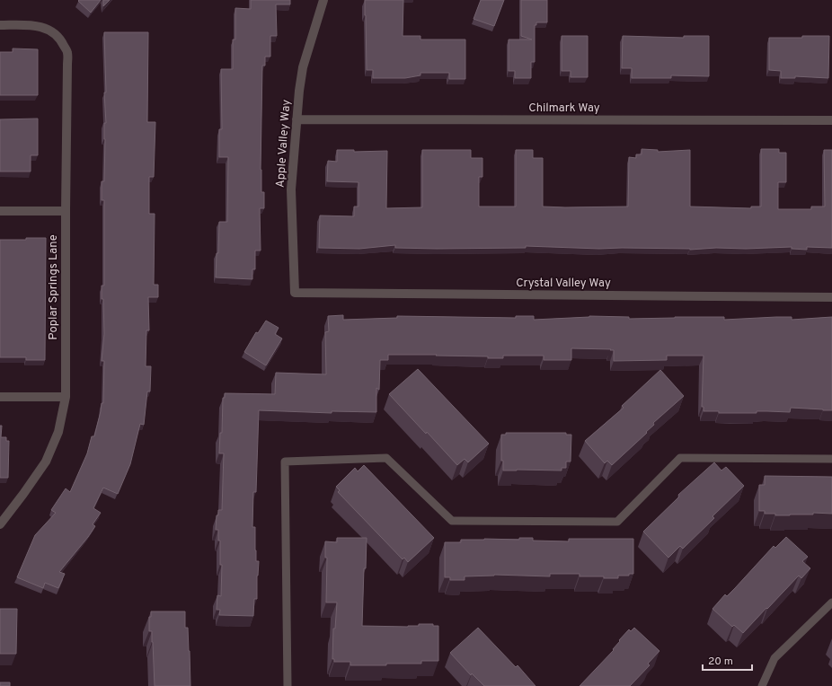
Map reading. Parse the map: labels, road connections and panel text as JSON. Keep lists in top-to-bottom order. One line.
{"streets":{"street":["Chilmark Way","Apple Valley Way","Crystal Valley Way","Poplar Springs Lane"]},"crossings":[["Chilmark Way","Apple Valley Way"],["Apple Valley Way","Crystal Valley Way"]],"scale_bar":"20 m"}
